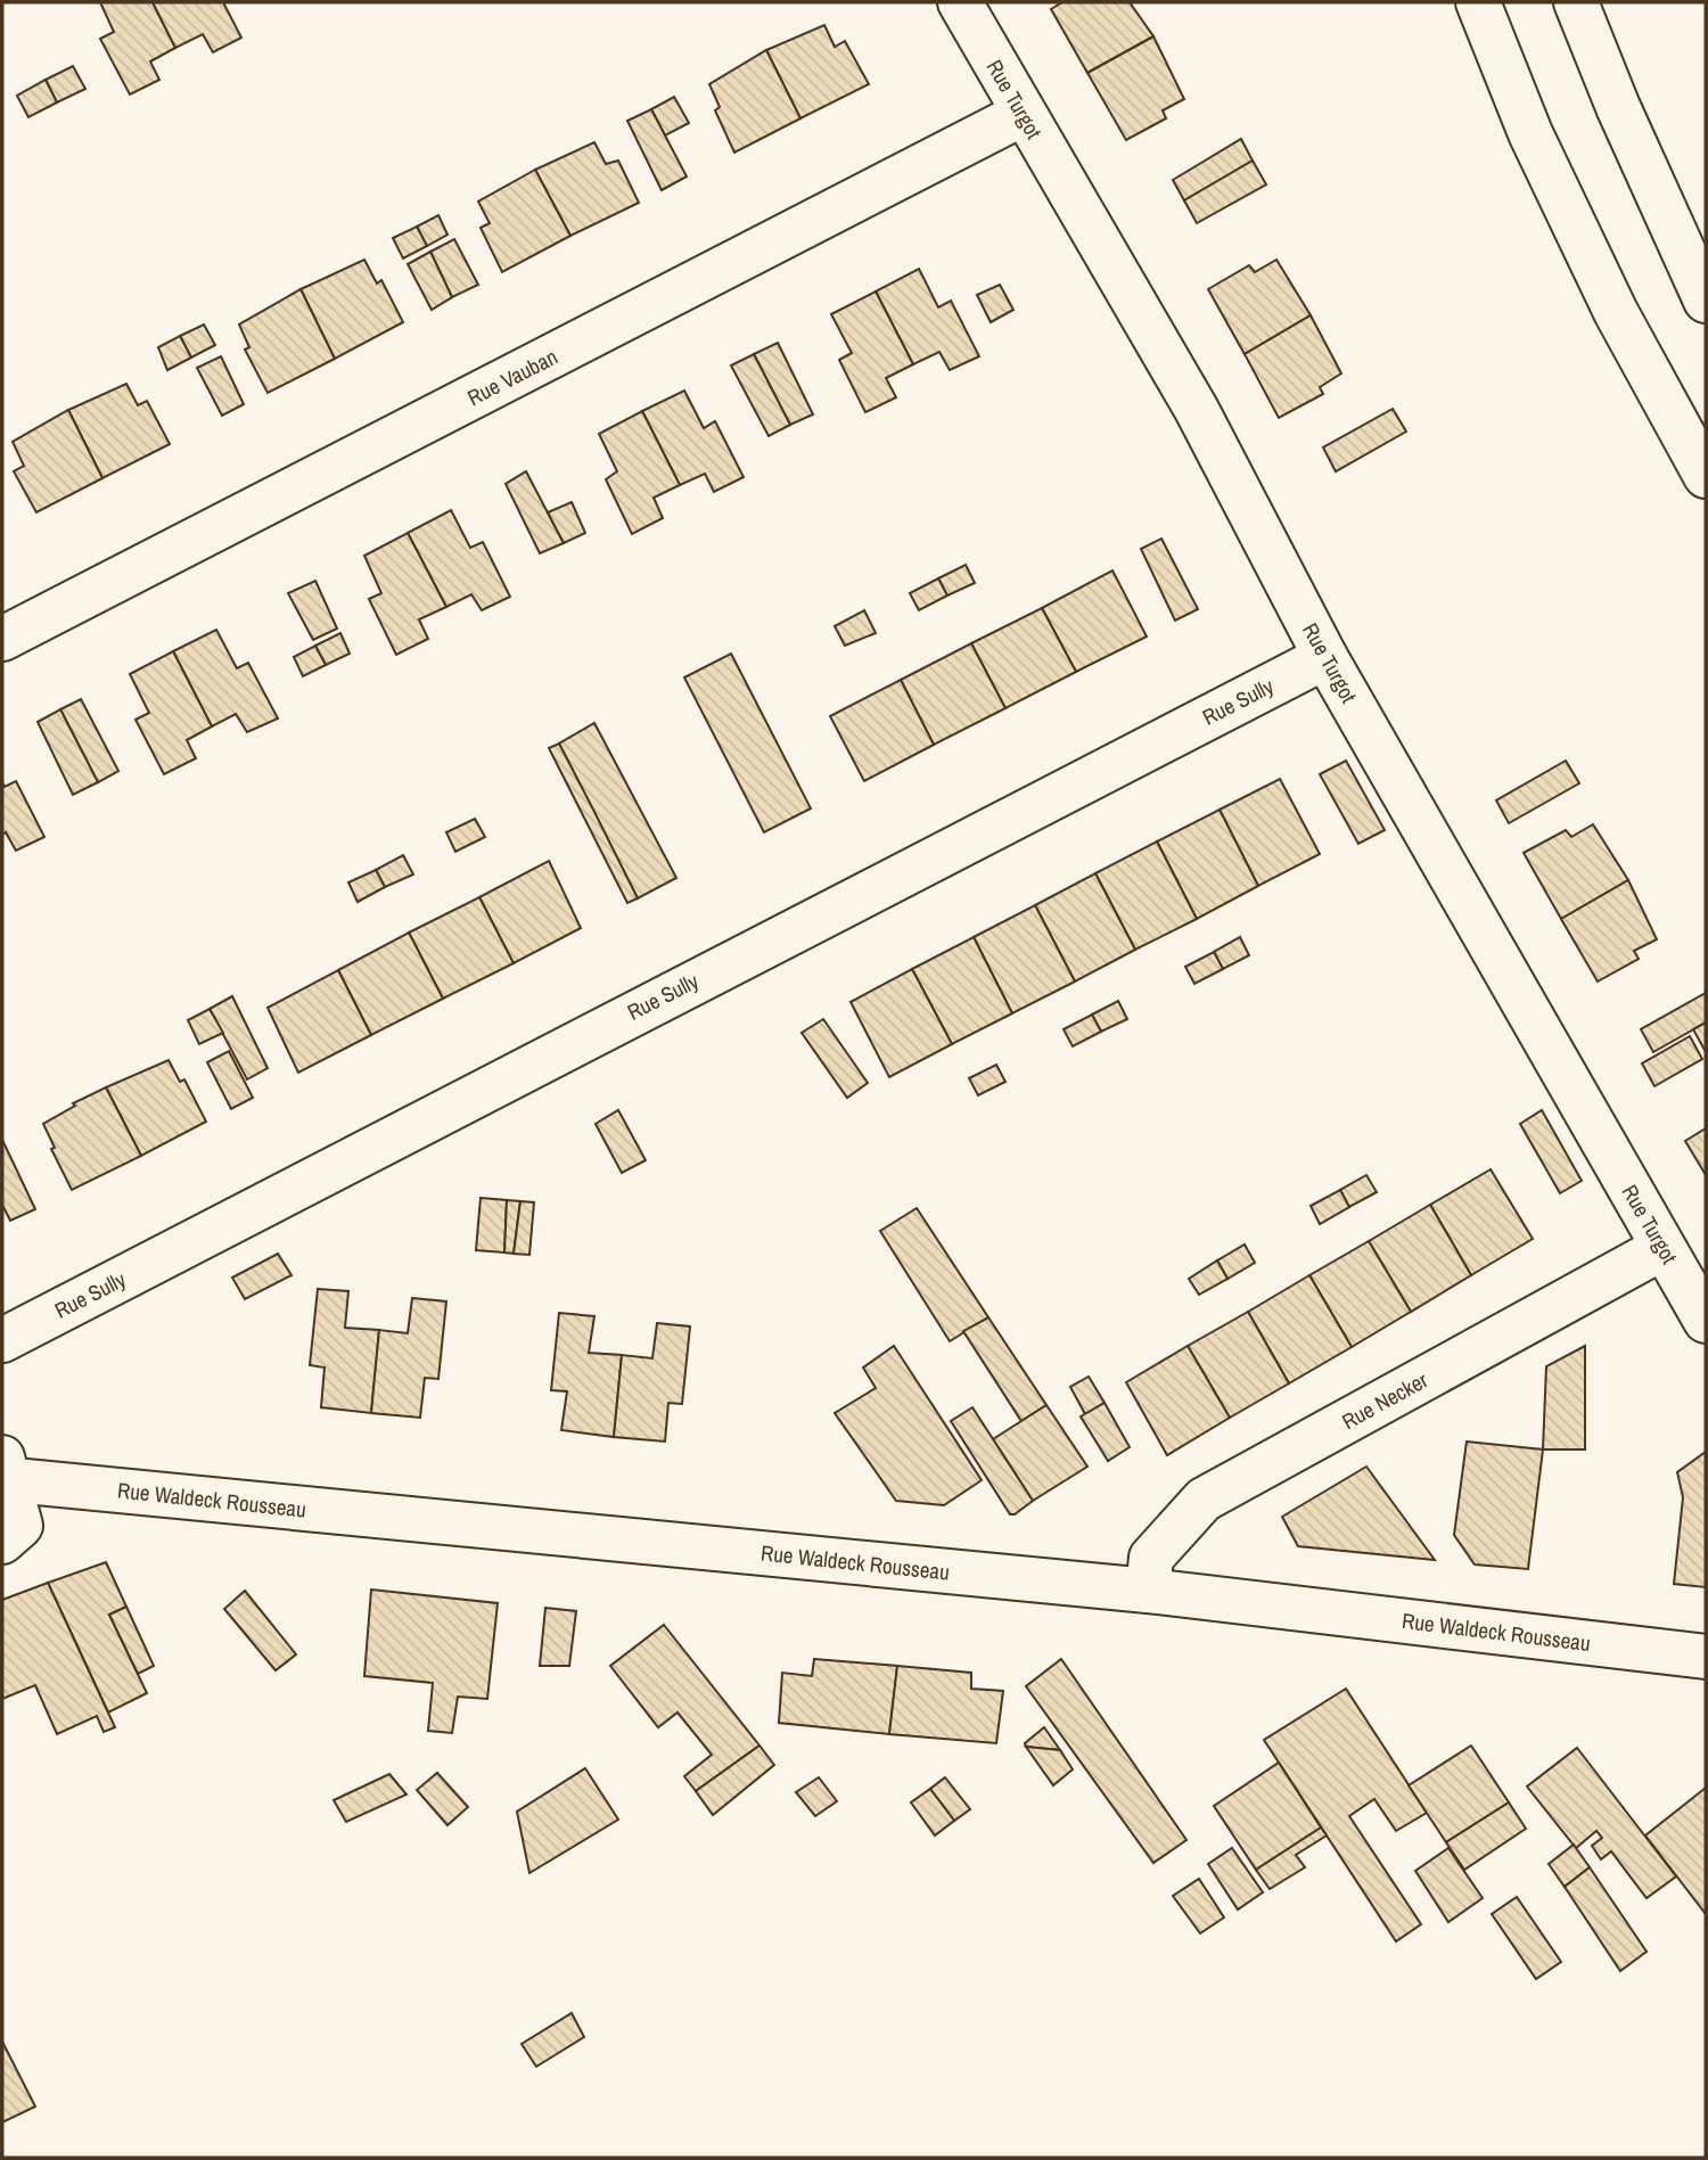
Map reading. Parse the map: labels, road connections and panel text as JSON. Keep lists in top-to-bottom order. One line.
{"streets":{"main road":["Rue Turgot","Rue Vauban","Rue Sully","Rue Necker","Rue Waldeck Rousseau"]},"crossings":[["Rue Turgot","Rue Vauban"],["Rue Turgot","Rue Sully"],["Rue Turgot","Rue Necker"],["Rue Necker","Rue Waldeck Rousseau"]]}
